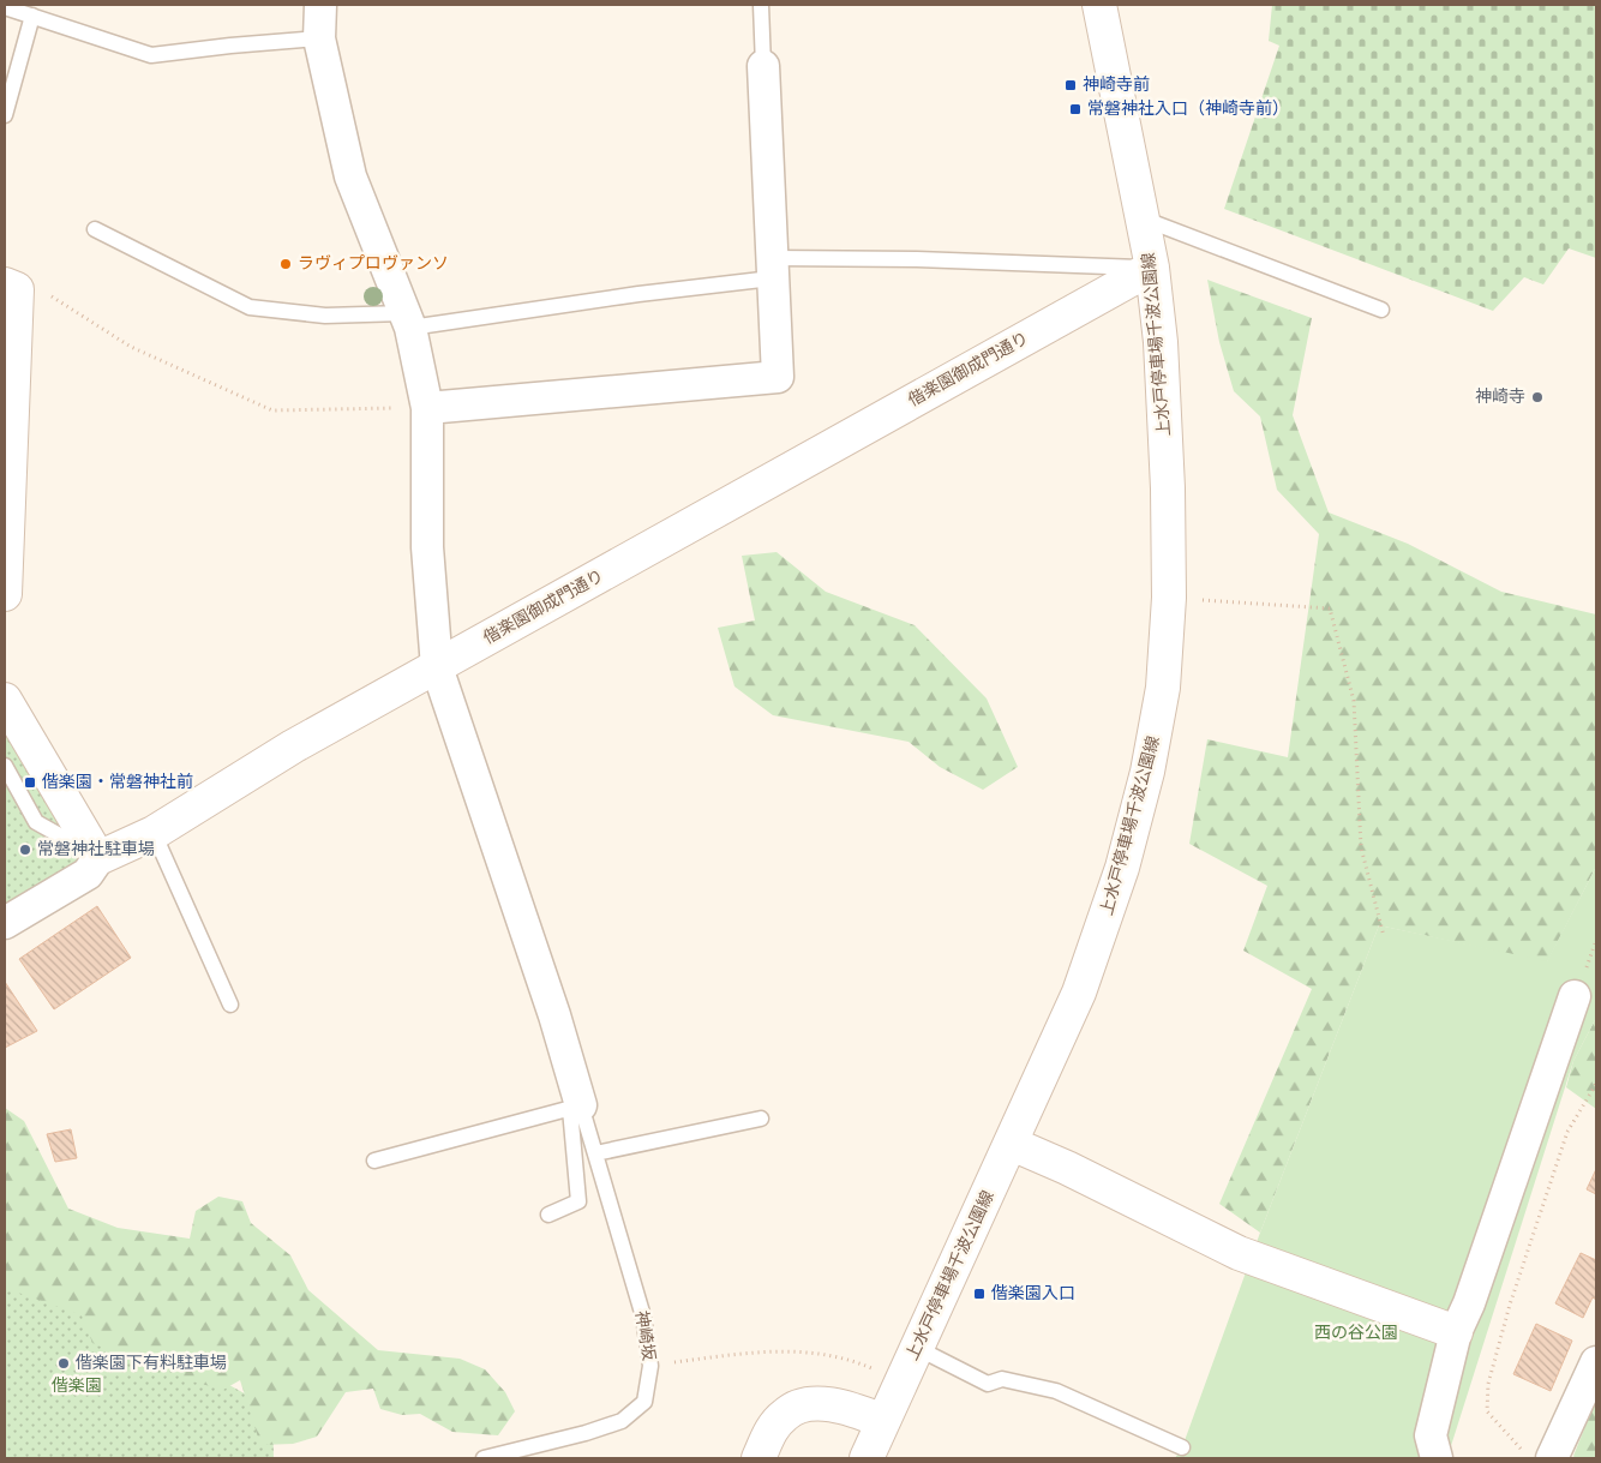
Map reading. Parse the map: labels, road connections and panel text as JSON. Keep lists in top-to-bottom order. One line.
{"streets":{"street":["上水戸停車場千波公園線","偕楽園御成門通り"],"lane":["神崎坂"]},"crossings":[["上水戸停車場千波公園線","偕楽園御成門通り"]],"parks":["西の谷公園","偕楽園"],"places":{"transit":["神崎寺前","常磐神社入口（神崎寺前）","偕楽園・常磐神社前","偕楽園入口"],"other":["ラヴィプロヴァンソ","神崎寺","常磐神社駐車場","偕楽園下有料駐車場"]}}
